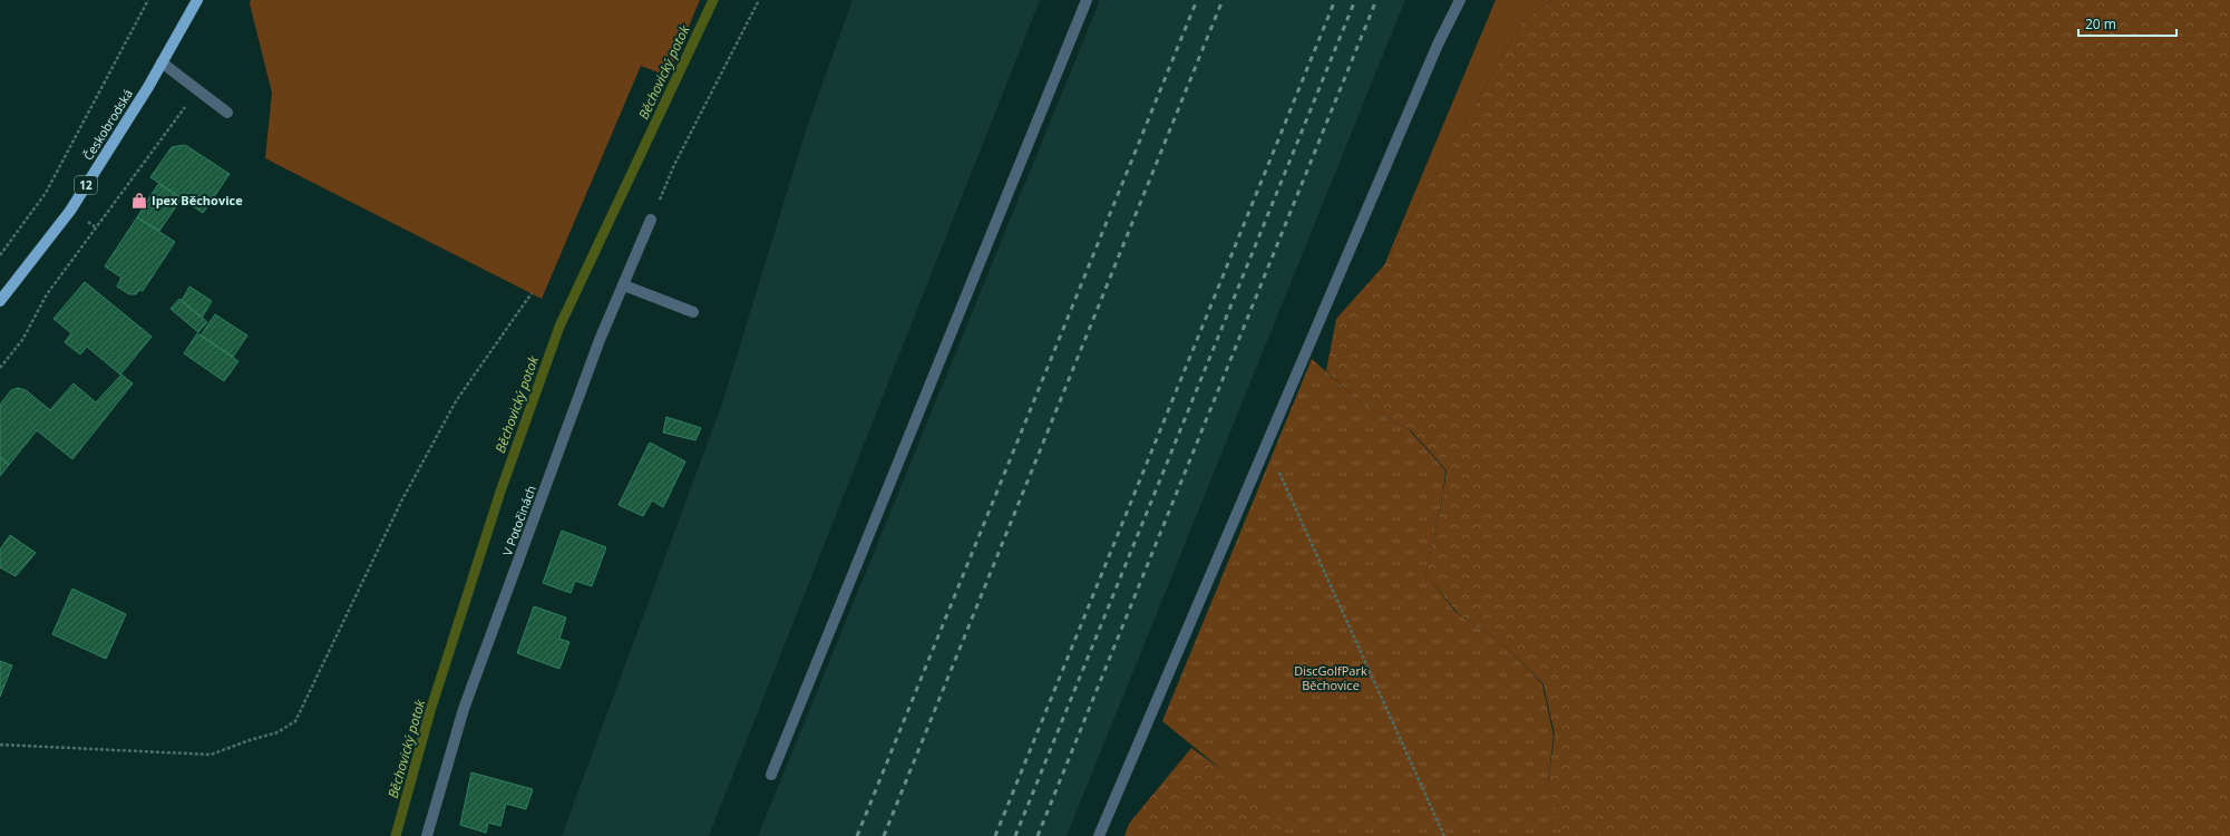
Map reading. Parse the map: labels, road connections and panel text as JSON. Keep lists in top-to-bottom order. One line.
{"streets":{"main road":["Českobrodská","12"],"street":["V Potočinách"]},"water":["Běchovický potok"],"parks":["DiscGolfPark Běchovice"],"places":{"shop":["Ipex Běchovice"]},"scale_bar":"20 m"}
